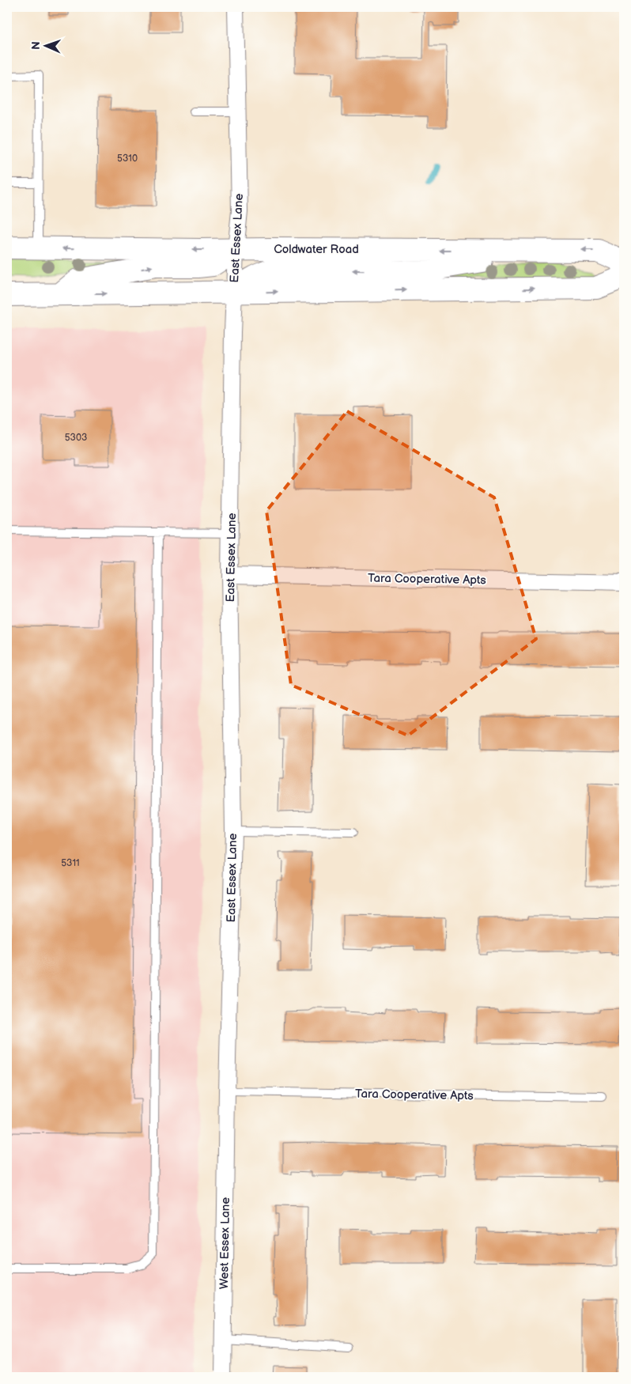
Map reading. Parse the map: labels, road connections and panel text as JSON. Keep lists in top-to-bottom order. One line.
{"streets":{"main road":["Coldwater Road"],"street":["East Essex Lane","Tara Cooperative Apts","West Essex Lane"]},"crossings":[["East Essex Lane","Coldwater Road"],["East Essex Lane","Tara Cooperative Apts"],["East Essex Lane","West Essex Lane"]],"house_numbers":["5310","5303","5311"],"north":"left"}
